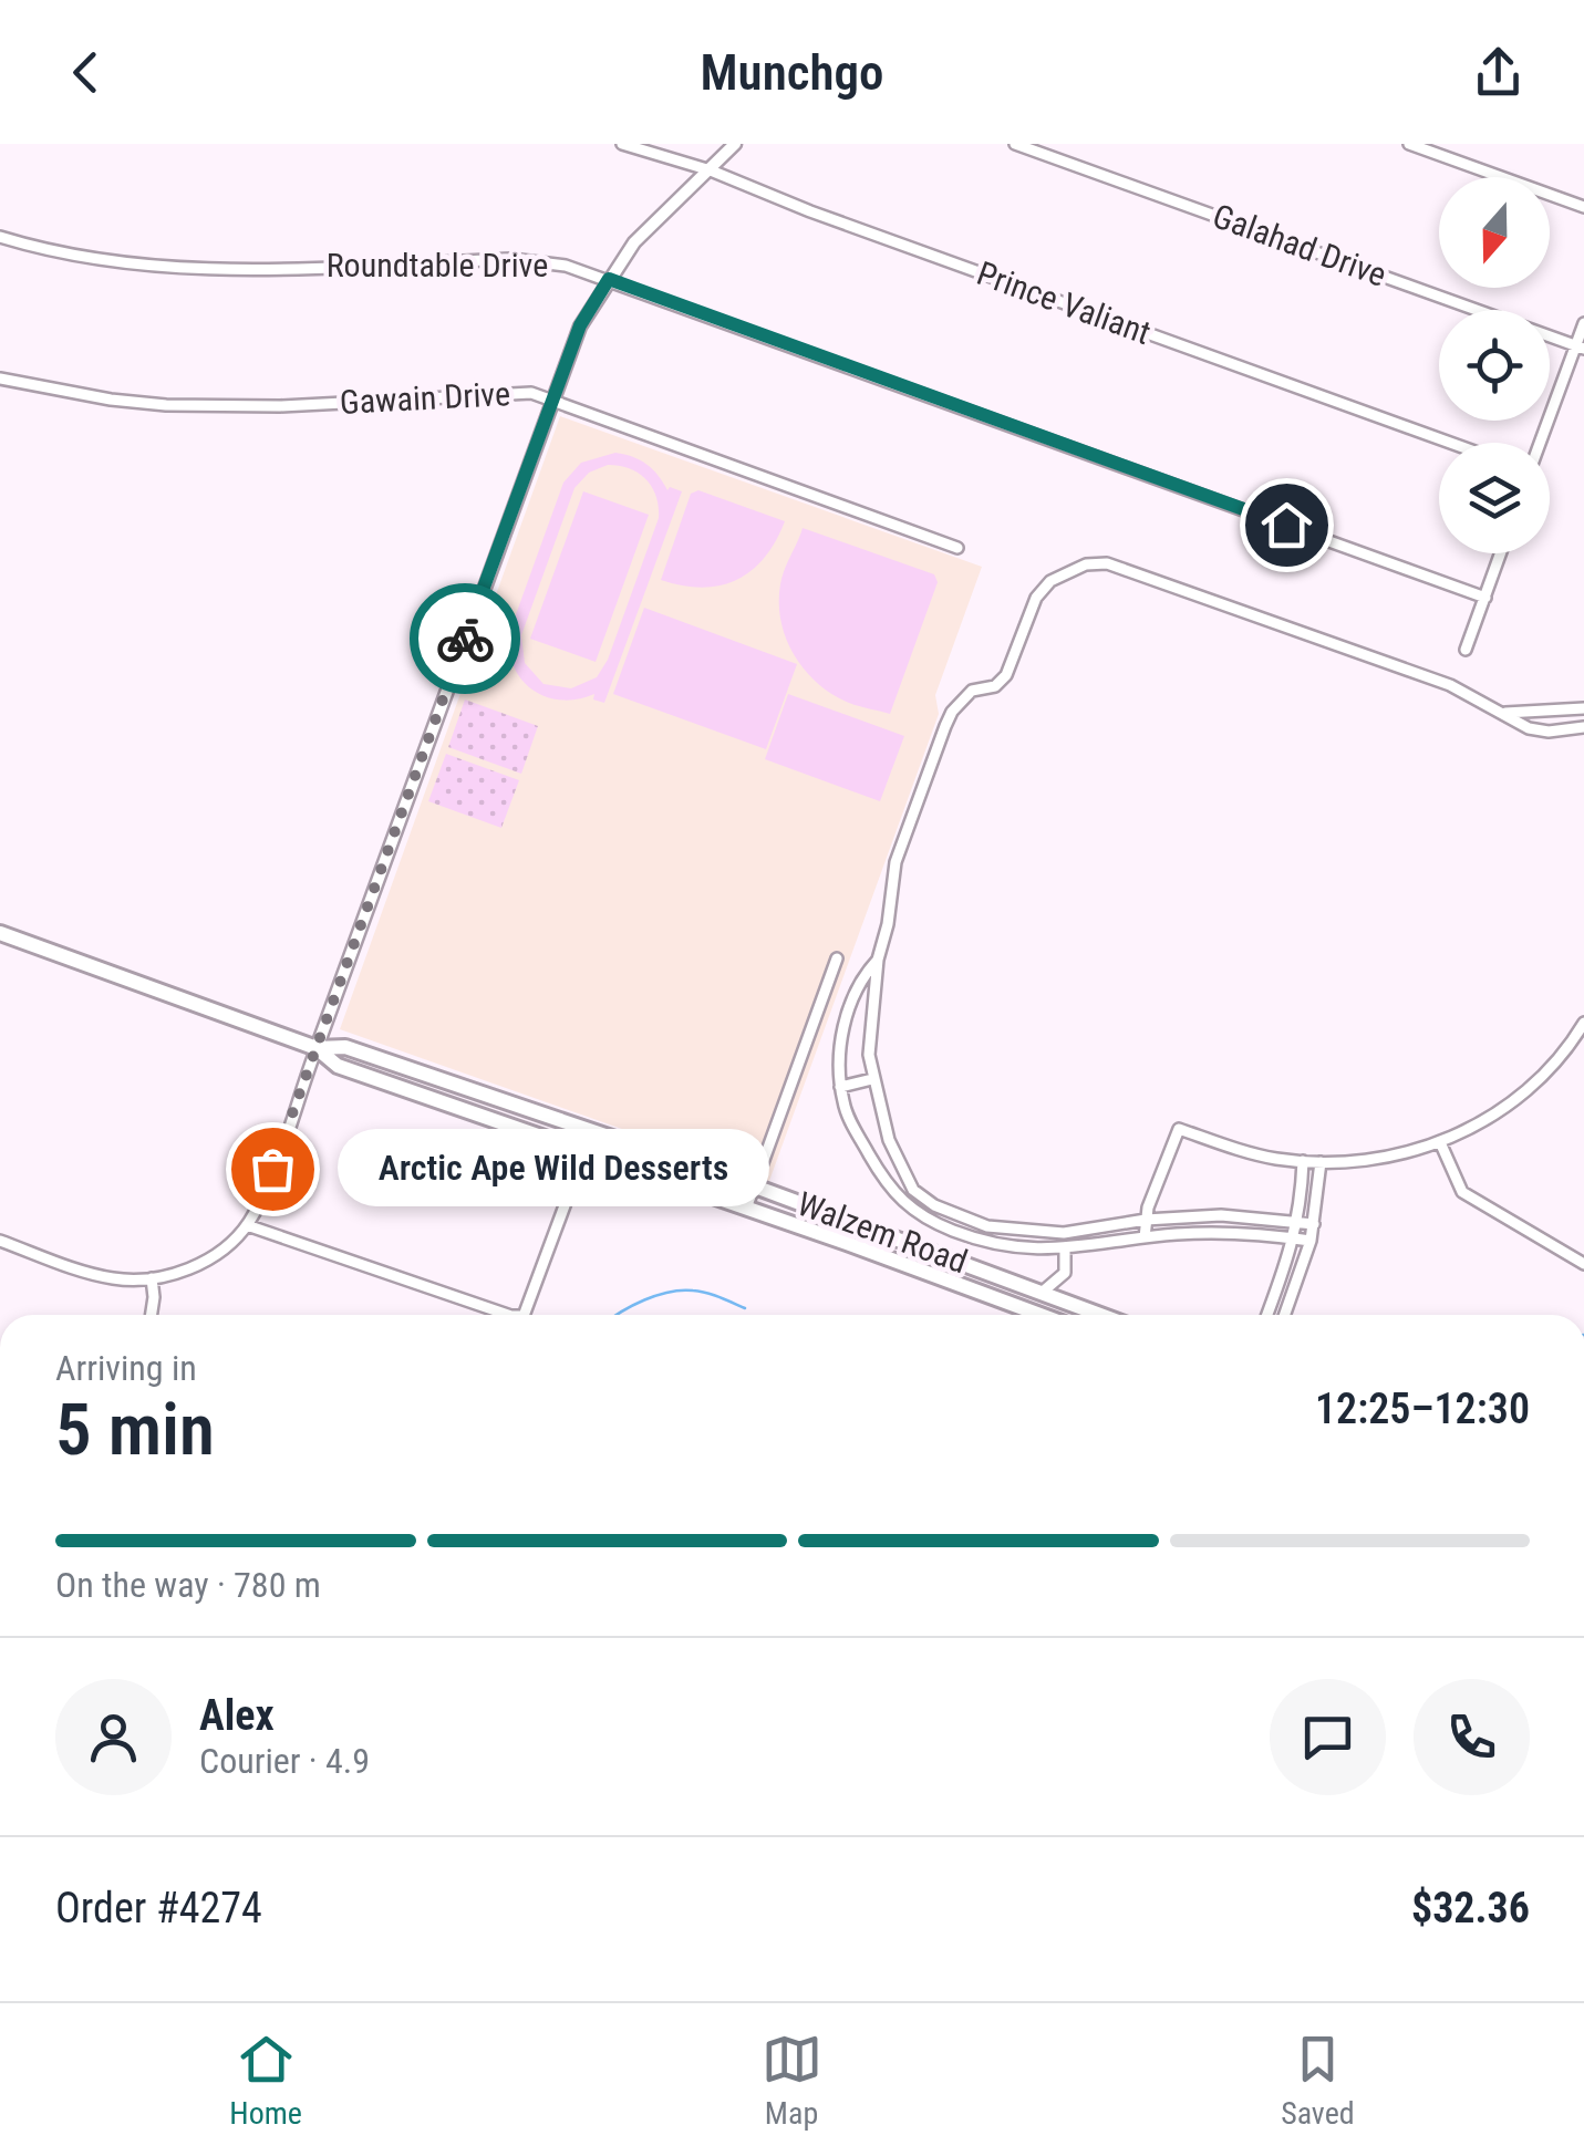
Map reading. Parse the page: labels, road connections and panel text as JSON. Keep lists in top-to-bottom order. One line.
{"streets":{"main road":["Walzem Road"],"street":["Galahad Drive","Roundtable Drive","Prince Valiant","Gawain Drive"]},"places":["Arctic Ape Wild Desserts"],"north":"bottom","page":{"header":"Munchgo","bubble":"Arctic Ape Wild Desserts","heading":["5 min","Arriving in","12:25–12:30"],"panel":["Alex","Courier · 4.9","Order #4274","$32.36"],"bar":"On the way · 780 m","tabs":["Home","Map","Saved"]}}
